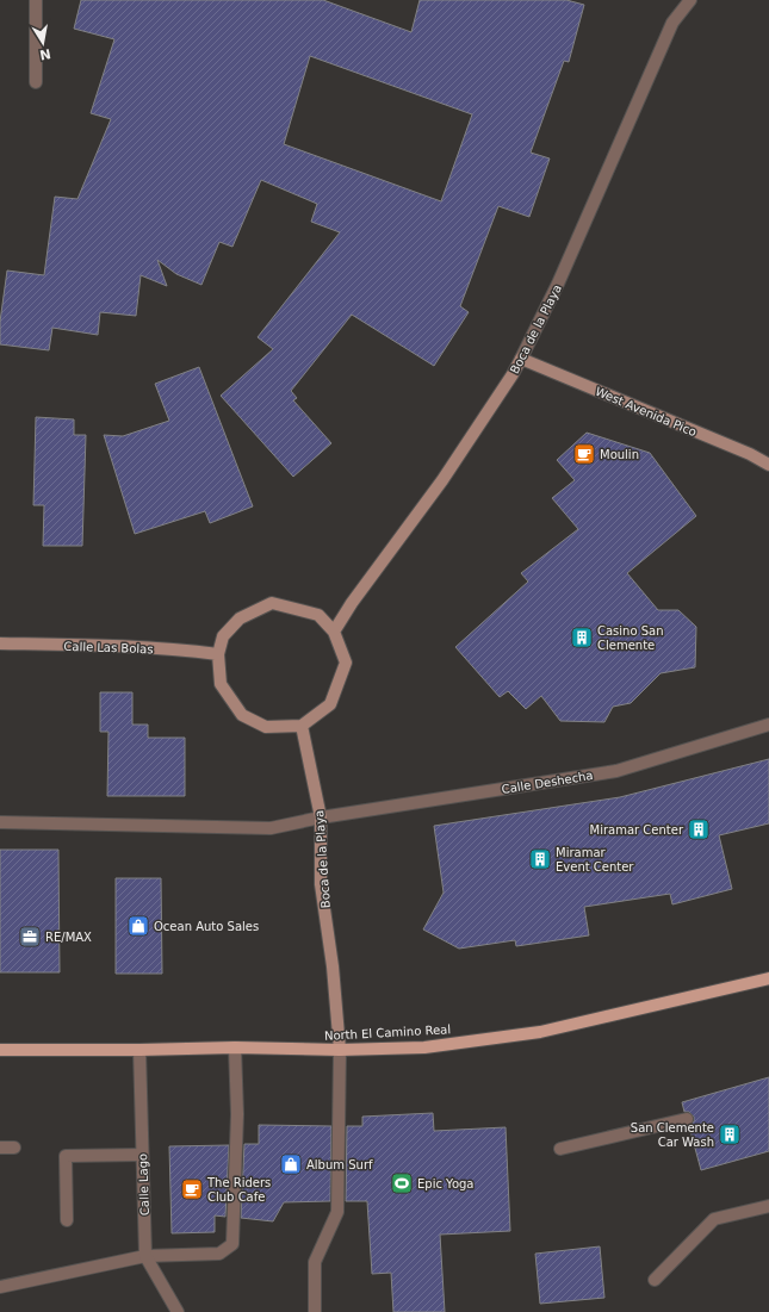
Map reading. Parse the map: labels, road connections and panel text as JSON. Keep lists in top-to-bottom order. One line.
{"streets":{"main road":["North El Camino Real"],"street":["Boca de la Playa","West Avenida Pico","Calle Las Bolas","Calle Deshecha","Calle Lago"]},"crossings":[["Boca de la Playa","West Avenida Pico"],["Boca de la Playa","Calle Las Bolas"],["Boca de la Playa","Calle Deshecha"],["Boca de la Playa","North El Camino Real"],["North El Camino Real","Calle Lago"]],"places":{"cafe":["Moulin","The Riders Club Cafe"],"building":["Casino San Clemente","Miramar Center","Miramar Event Center","San Clemente Car Wash"],"shop":["Ocean Auto Sales","Album Surf"],"office":["RE/MAX"],"sports":["Epic Yoga"]},"north":"bottom"}
